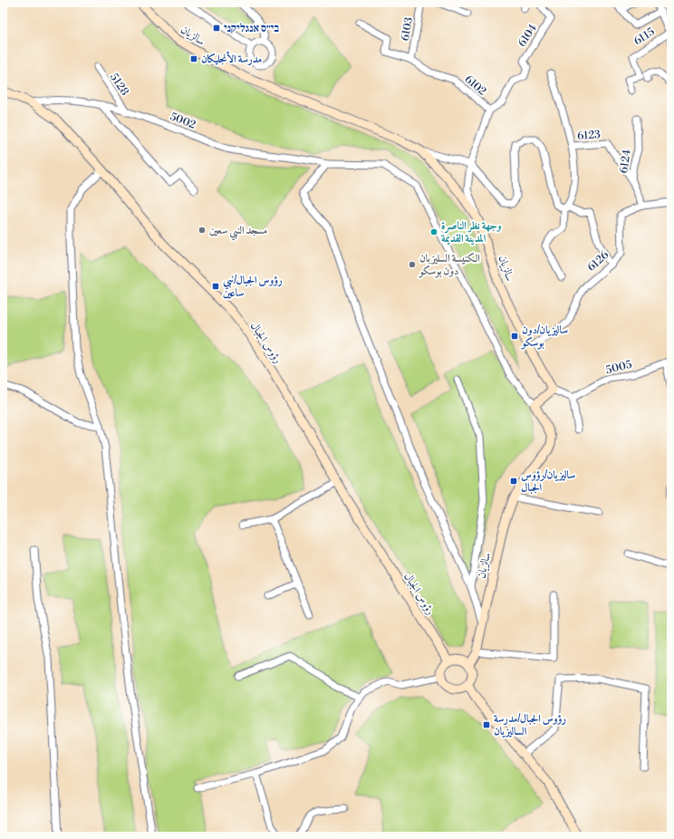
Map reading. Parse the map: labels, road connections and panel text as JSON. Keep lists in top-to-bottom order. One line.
{"streets":{"street":["6103","سالزيان","6104","6115","5128","6102","5002","6123","6124","6126","رؤوس الجبال","5005"]},"crossings":[["6103","6102"],["سالزيان","6102"],["سالزيان","5002"],["سالزيان","6126"],["سالزيان","رؤوس الجبال"],["6104","6102"],["5128","5002"],["5002","رؤوس الجبال"],["6123","6124"],["6124","6126"]],"places":{"transit":["בי״ס אנגליקני","مدرسة الأنجليكان","رؤوس الجبال/نبي ساعين","ساليزيان/دون بوسكو","ساليزيان/رؤوس الجبال","رؤوس الجبال/مدرسة الساليزيان"],"other":["مسجد النبي سعين","وجهة نظر الناصرة المدينة القديمة","الكنيسة السليزيان دون بوسكو"]}}
